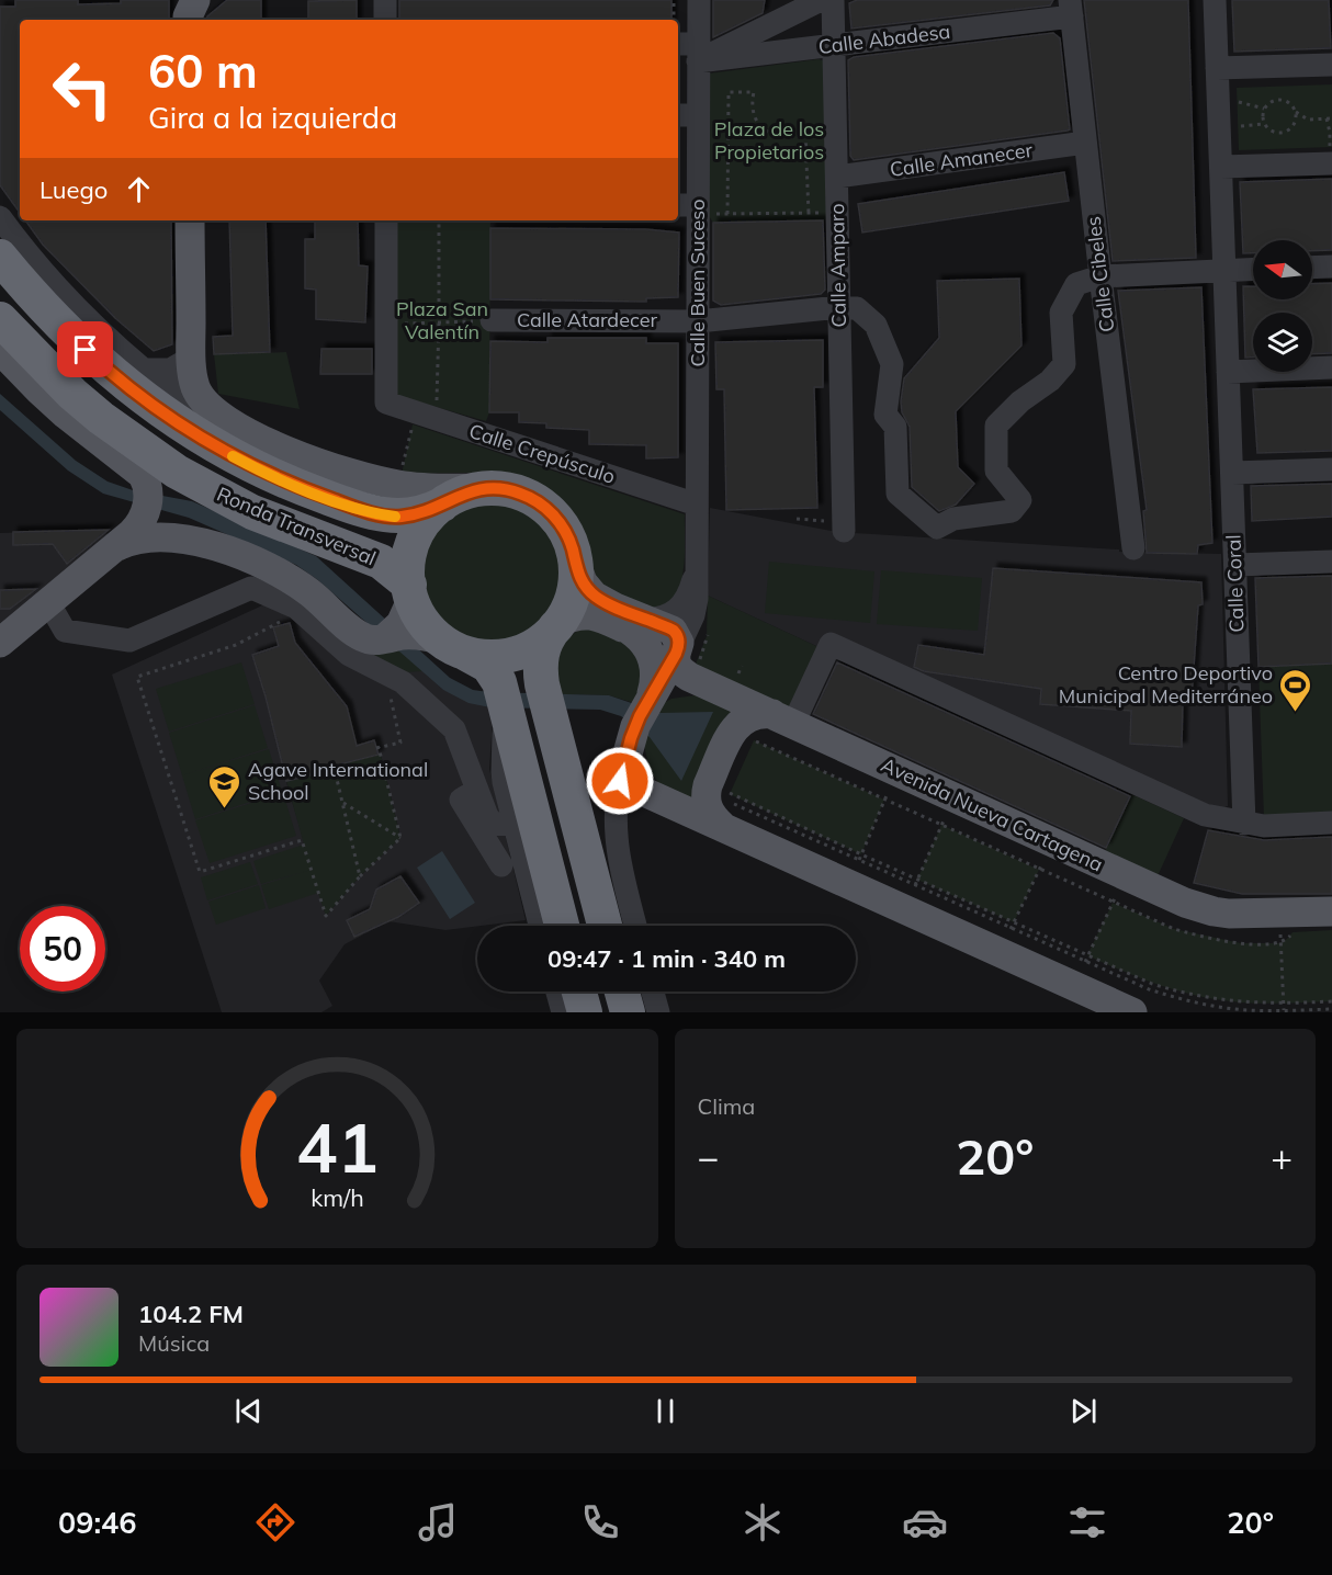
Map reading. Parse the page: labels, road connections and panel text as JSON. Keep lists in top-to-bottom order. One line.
{"streets":{"highway":["Ronda Transversal"],"main road":["Avenida Nueva Cartagena"],"street":["Calle Abadesa","Calle Amanecer","Calle Amparo","Calle Cibeles","Calle Buen Suceso","Calle Atardecer","Calle Crepúsculo","Calle Coral"]},"crossings":[["Calle Abadesa","Calle Amparo"],["Calle Abadesa","Calle Cibeles"],["Calle Abadesa","Calle Buen Suceso"],["Calle Amanecer","Calle Amparo"],["Calle Amanecer","Calle Cibeles"],["Calle Amparo","Calle Atardecer"],["Calle Buen Suceso","Calle Atardecer"],["Calle Buen Suceso","Calle Crepúsculo"],["Calle Buen Suceso","Avenida Nueva Cartagena"]],"parks":["Plaza de los Propietarios","Plaza San Valentín"],"places":{"sports":["Centro Deportivo Municipal Mediterráneo"],"school or university":["Agave International School"]},"north":"left","page":{"turn":["60 m","Gira a la izquierda"],"then":"Luego","limit":"50","trip":"09:47 · 1 min · 340 m","tile":"Clima","heat":["−","20°","+"],"song":["104.2 FM","Música"],"tabs":["09:46","20°"],"gauge":["41","km/h"]}}
